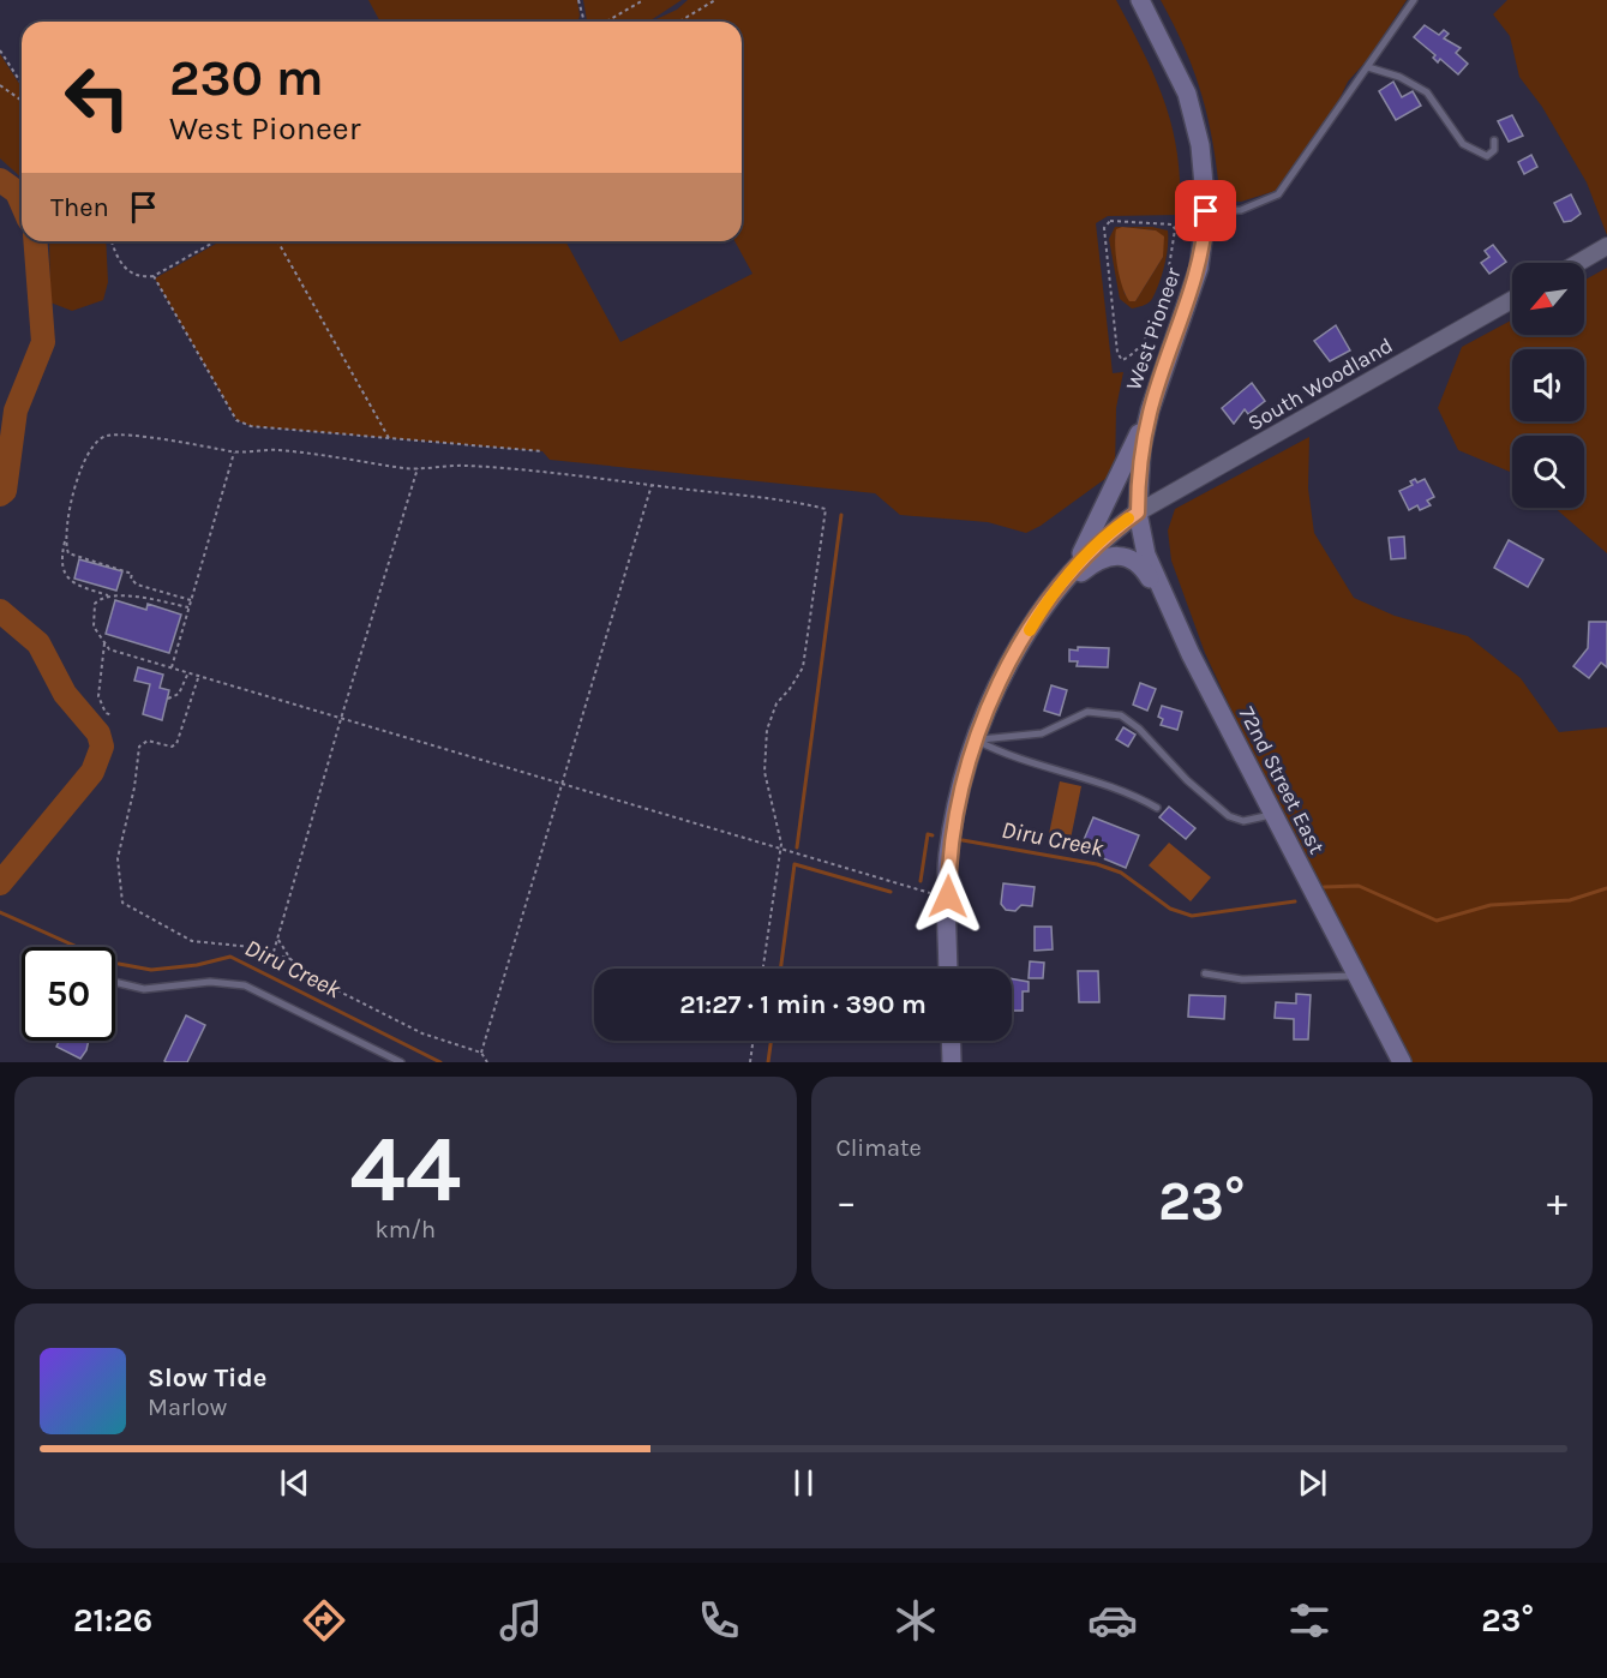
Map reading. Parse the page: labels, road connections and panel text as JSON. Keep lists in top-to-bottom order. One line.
{"streets":{"main road":["West Pioneer","72nd Street East"],"street":["South Woodland"]},"crossings":[["West Pioneer","South Woodland"],["West Pioneer","72nd Street East"],["South Woodland","72nd Street East"]],"water":["Diru Creek"],"north":"bottom left","page":{"turn":["230 m","West Pioneer"],"then":"Then","limit":"50","trip":"21:27 · 1 min · 390 m","tile":[["44","km/h"],"Climate"],"heat":["−","23°","+"],"song":["Slow Tide","Marlow"],"tabs":["21:26","23°"]}}
